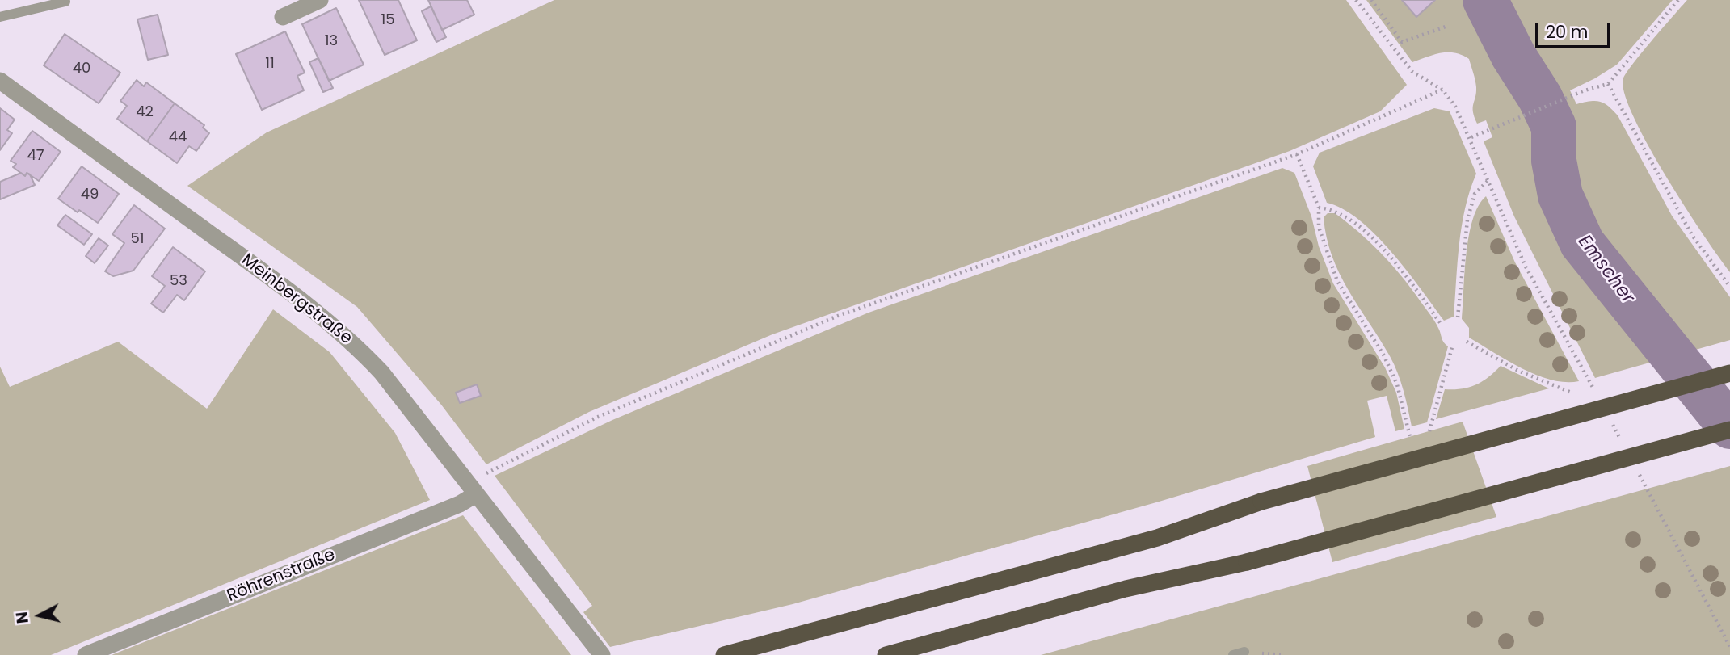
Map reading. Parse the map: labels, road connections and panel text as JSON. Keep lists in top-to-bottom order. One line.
{"streets":{"street":["Meinbergstraße","Röhrenstraße"]},"crossings":[["Meinbergstraße","Röhrenstraße"]],"water":["Emscher"],"house_numbers":["15","13","11","40","42","44","47","49","51","53"],"scale_bar":"20 m","north":"left"}
